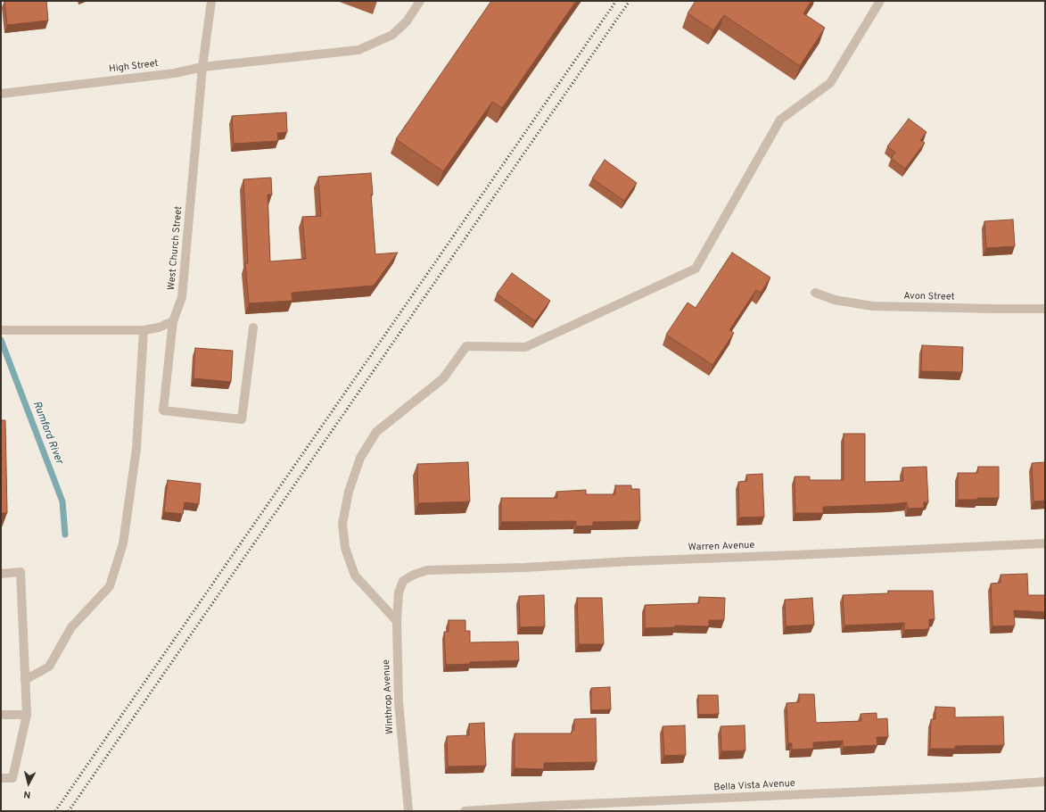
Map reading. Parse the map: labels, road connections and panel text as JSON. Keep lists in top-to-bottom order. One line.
{"streets":{"street":["High Street","West Church Street","Avon Street","Warren Avenue","Winthrop Avenue","Bella Vista Avenue"]},"crossings":[["High Street","West Church Street"],["Warren Avenue","Winthrop Avenue"]],"water":["Rumford River"],"north":"bottom"}
